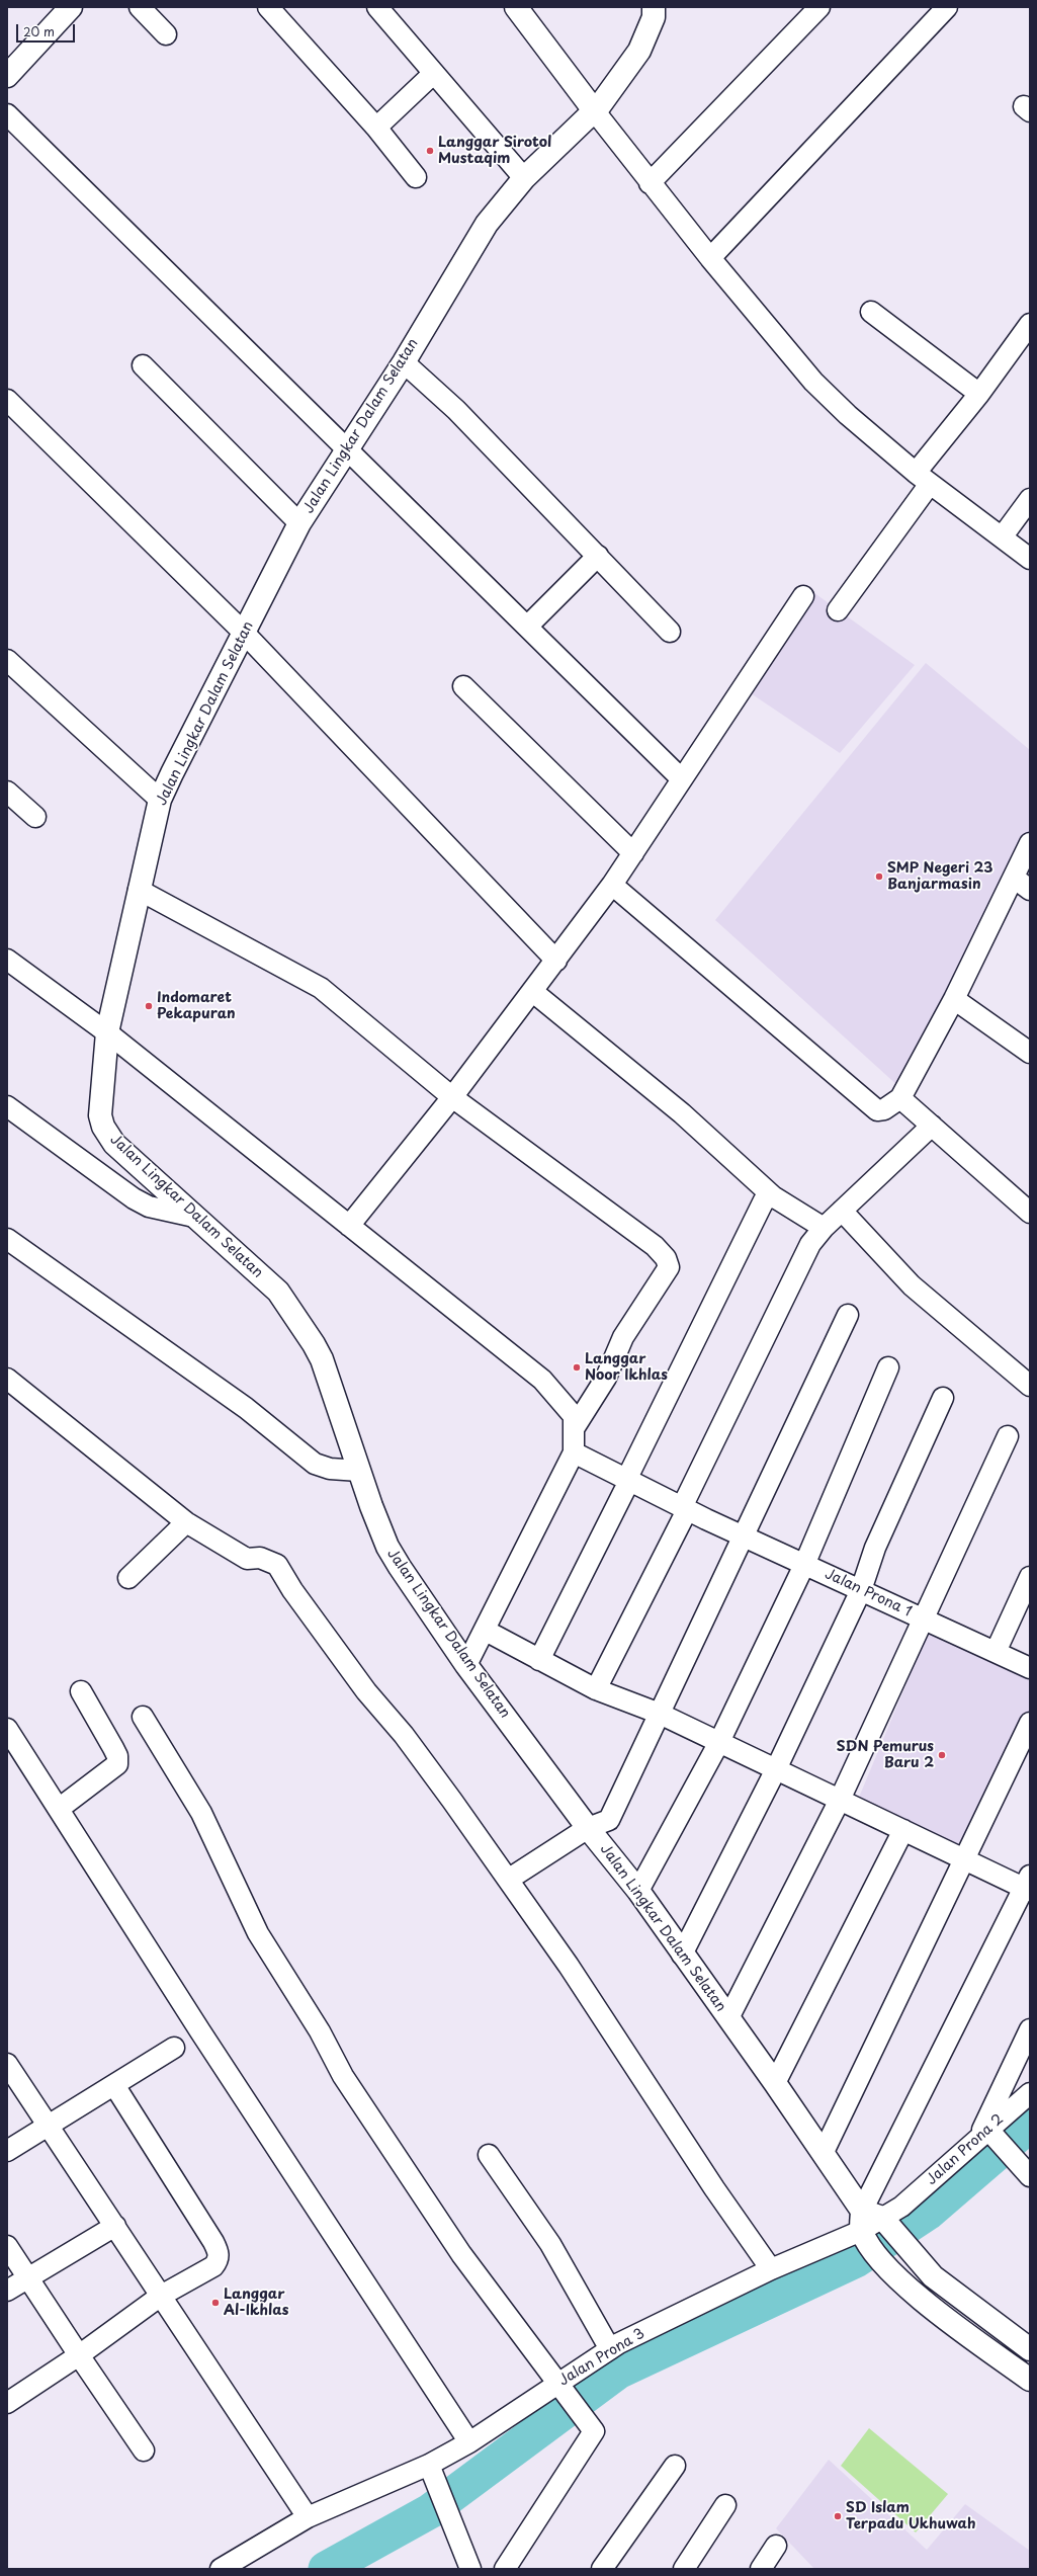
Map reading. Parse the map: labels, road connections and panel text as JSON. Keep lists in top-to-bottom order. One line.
{"streets":{"main road":["Jalan Lingkar Dalam Selatan"],"street":["Jalan Prona 1","Jalan Prona 2","Jalan Prona 3"]},"crossings":[["Jalan Lingkar Dalam Selatan","Jalan Prona 3"]],"places":["Langgar Sirotol Mustaqim","SMP Negeri 23 Banjarmasin","Indomaret Pekapuran","Langgar Noor Ikhlas","SDN Pemurus Baru 2","Langgar Al-Ikhlas","SD Islam Terpadu Ukhuwah"],"scale_bar":"20 m"}
